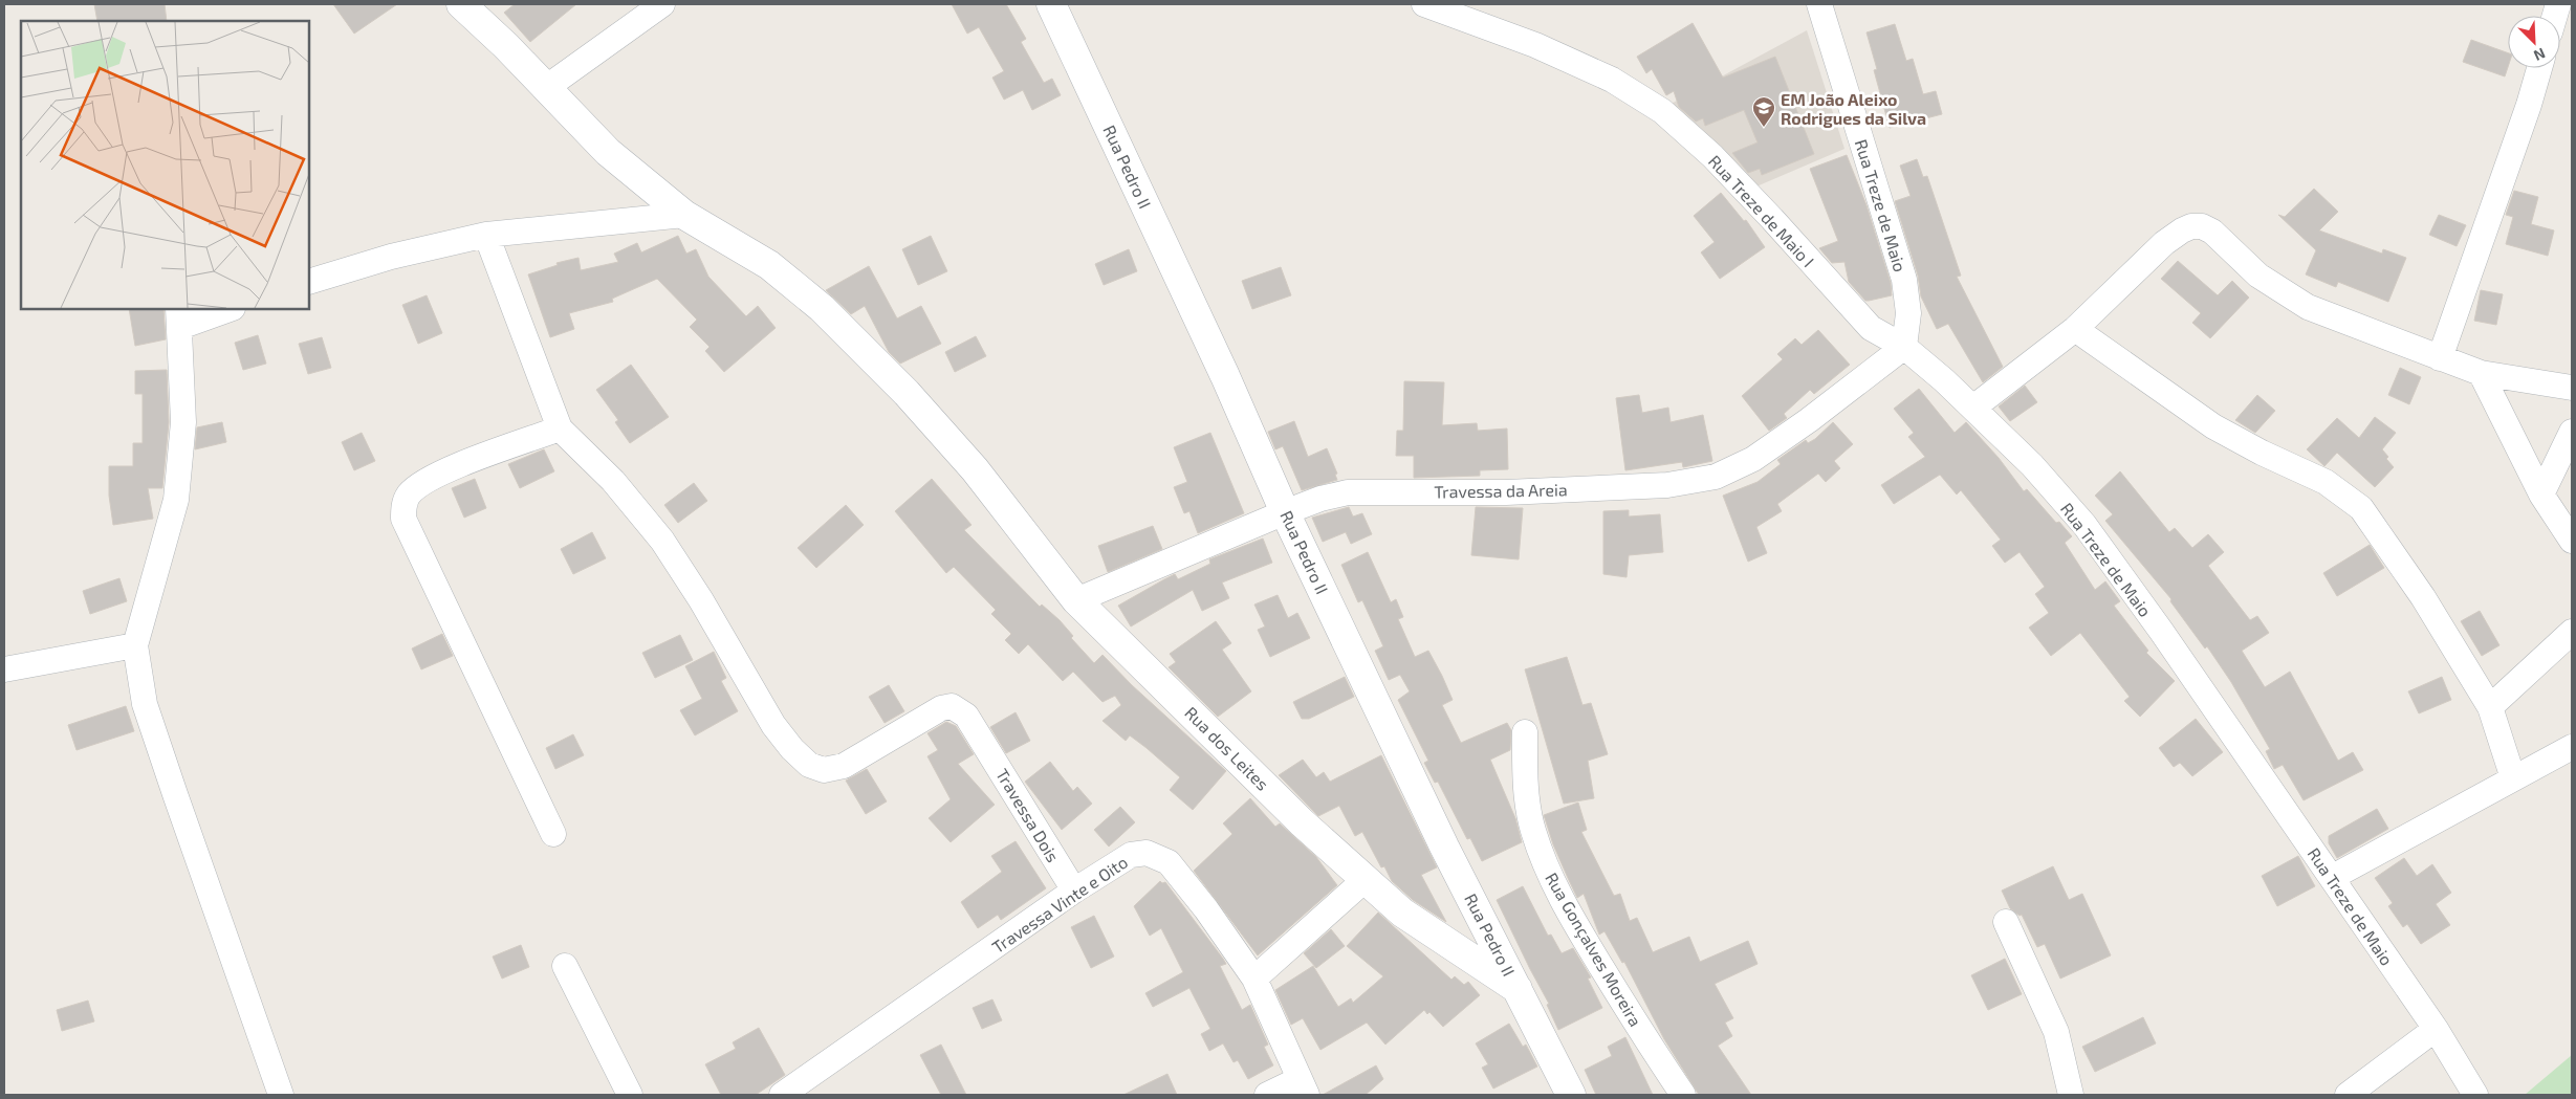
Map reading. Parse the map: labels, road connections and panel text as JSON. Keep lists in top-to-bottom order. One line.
{"streets":{"street":["Rua Pedro II","Rua Treze de Maio","Rua Treze de Maio I","Travessa da Areia","Rua dos Leites","Travessa Dois","Travessa Vinte e Oito","Rua Gonçalves Moreira"]},"crossings":[["Rua Pedro II","Travessa da Areia"],["Rua Pedro II","Rua dos Leites"],["Rua Treze de Maio","Rua Treze de Maio I"],["Rua Treze de Maio","Travessa da Areia"],["Rua Treze de Maio I","Travessa da Areia"],["Travessa da Areia","Rua dos Leites"],["Travessa Dois","Travessa Vinte e Oito"]],"places":{"school or university":["EM João Aleixo Rodrigues da Silva"]},"north":"bottom right"}
